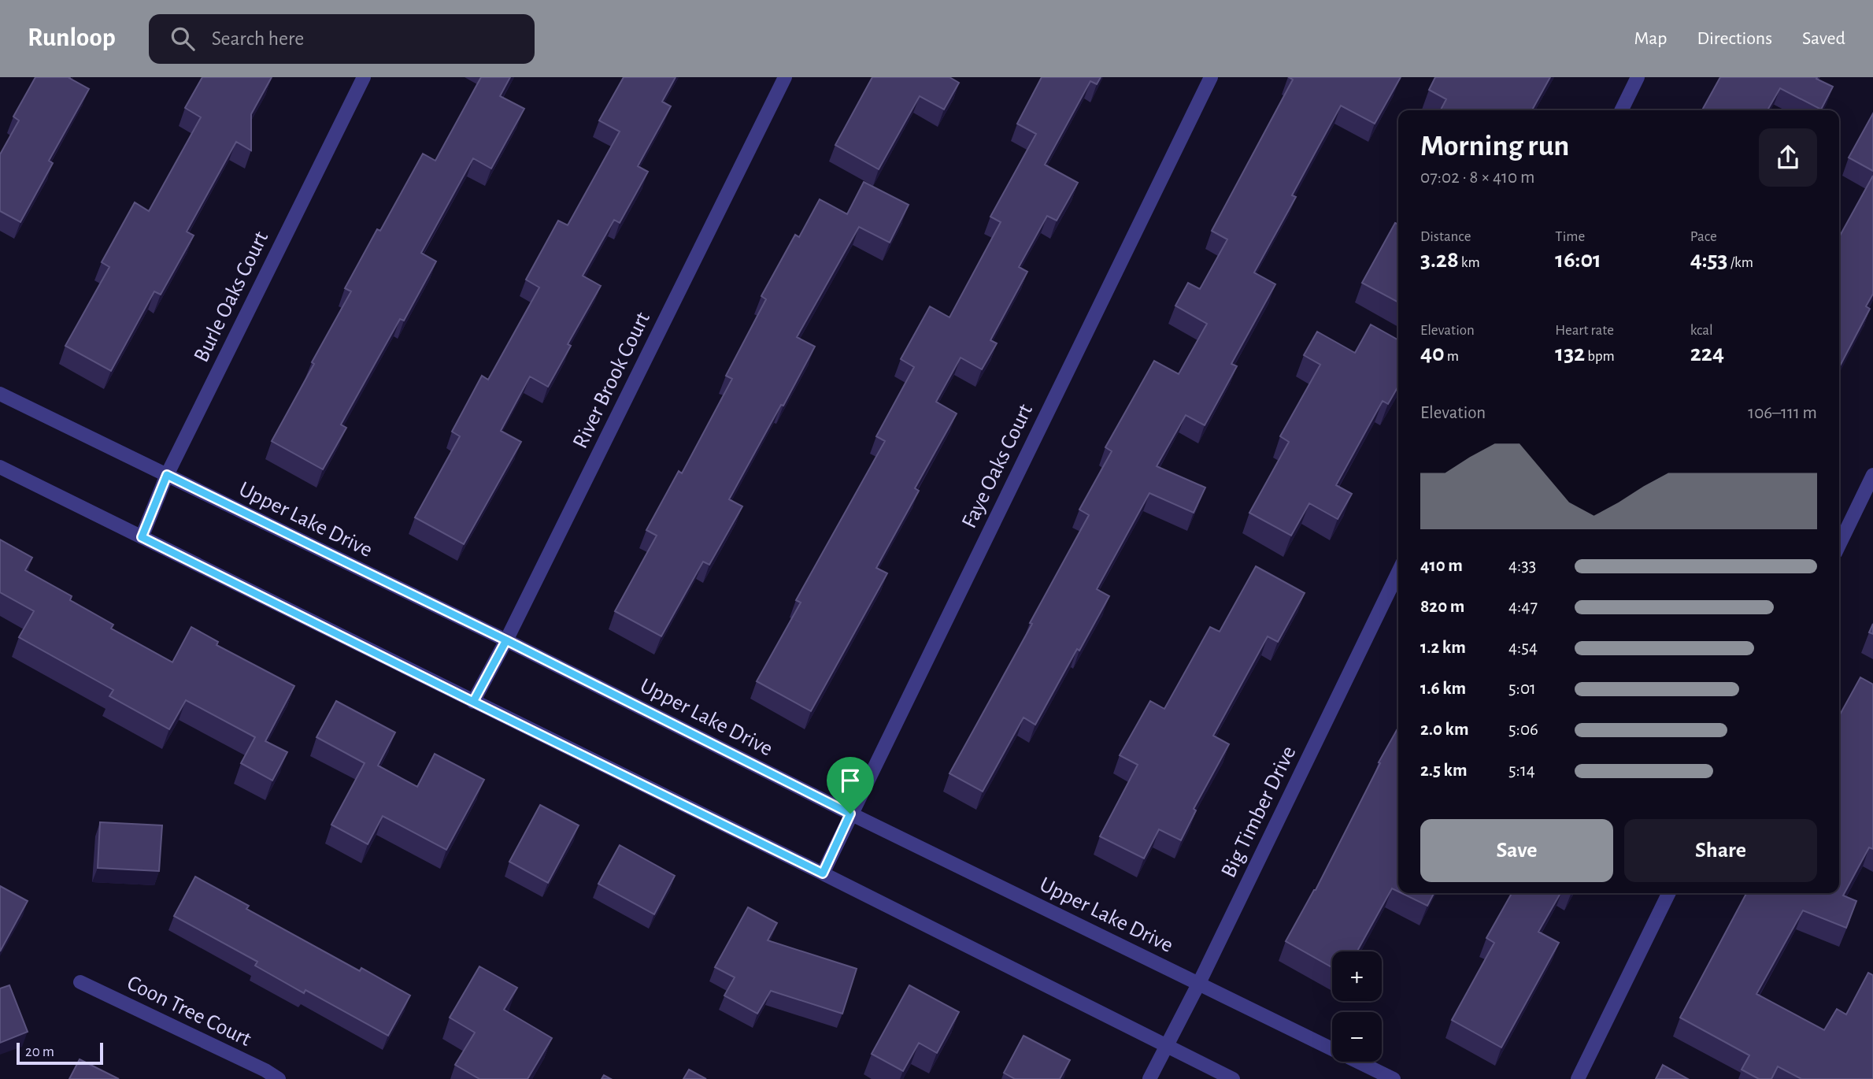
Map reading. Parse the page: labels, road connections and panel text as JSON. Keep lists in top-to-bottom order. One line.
{"streets":{"street":["Burle Oaks Court","River Brook Court","Faye Oaks Court","Upper Lake Drive","Big Timber Drive","Coon Tree Court"]},"crossings":[["Burle Oaks Court","Upper Lake Drive"],["River Brook Court","Upper Lake Drive"],["Faye Oaks Court","Upper Lake Drive"],["Upper Lake Drive","Big Timber Drive"]],"scale_bar":"20 m","page":{"header":"Runloop","search":"Search here","nav":["Map","Directions","Saved"],"heading":["Morning run","07:02 · 8 × 410 m"],"stats":[["Distance","3.28 km"],["Time","16:01"],["Pace","4:53 /km"],["Elevation","40 m"],["Heart rate","132 bpm"],["kcal","224"]],"chart":["Elevation","106–111 m"],"list":[{"name":"410 m","note":"4:33"},{"name":"820 m","note":"4:47"},{"name":"1.2 km","note":"4:54"},{"name":"1.6 km","note":"5:01"},{"name":"2.0 km","note":"5:06"},{"name":"2.5 km","note":"5:14"}],"buttons":["Save","Share"],"map_buttons":["+","−"],"scale":"20 m"}}
